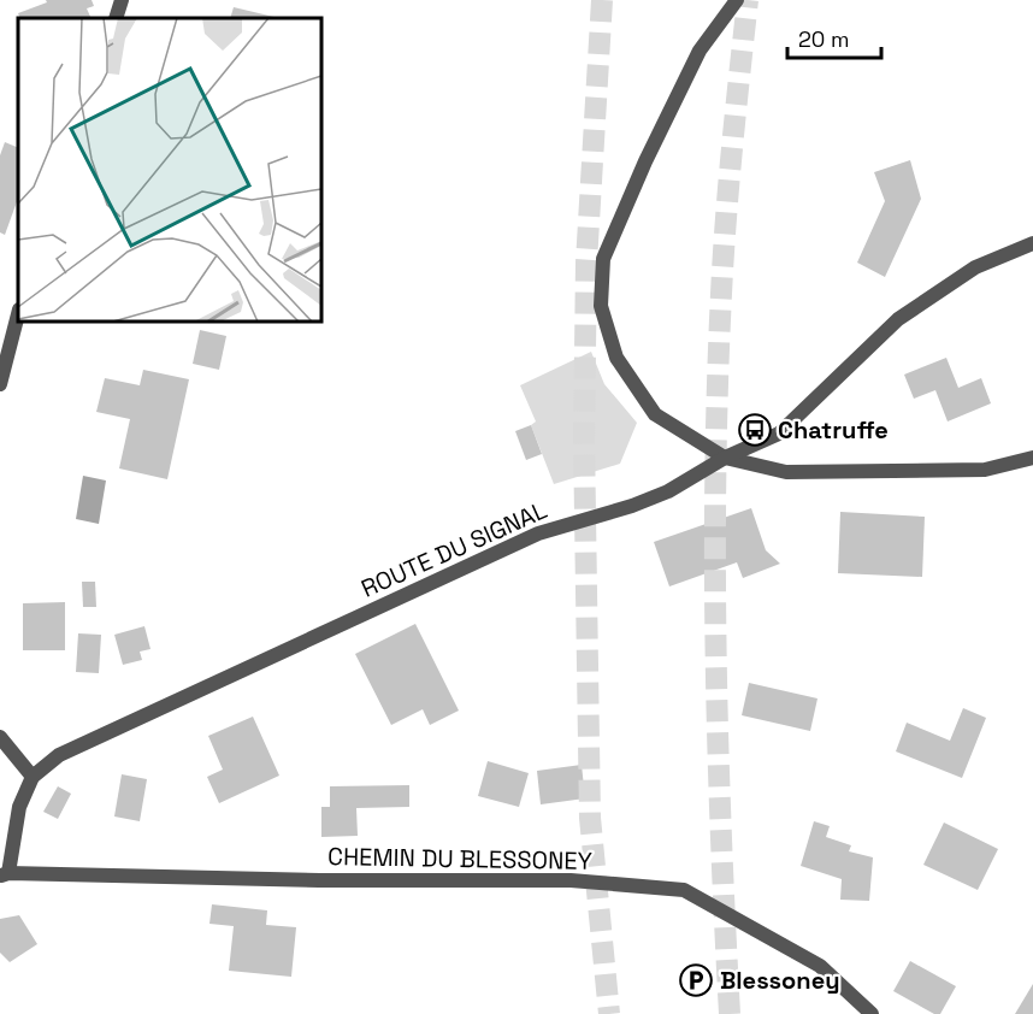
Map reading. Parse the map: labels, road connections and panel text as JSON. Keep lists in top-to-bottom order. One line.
{"streets":{"street":["ROUTE DU SIGNAL","CHEMIN DU BLESSONEY"]},"crossings":[["ROUTE DU SIGNAL","CHEMIN DU BLESSONEY"]],"places":{"bus stop":["Chatruffe"],"parking":["Blessoney"]},"scale_bar":"20 m"}
